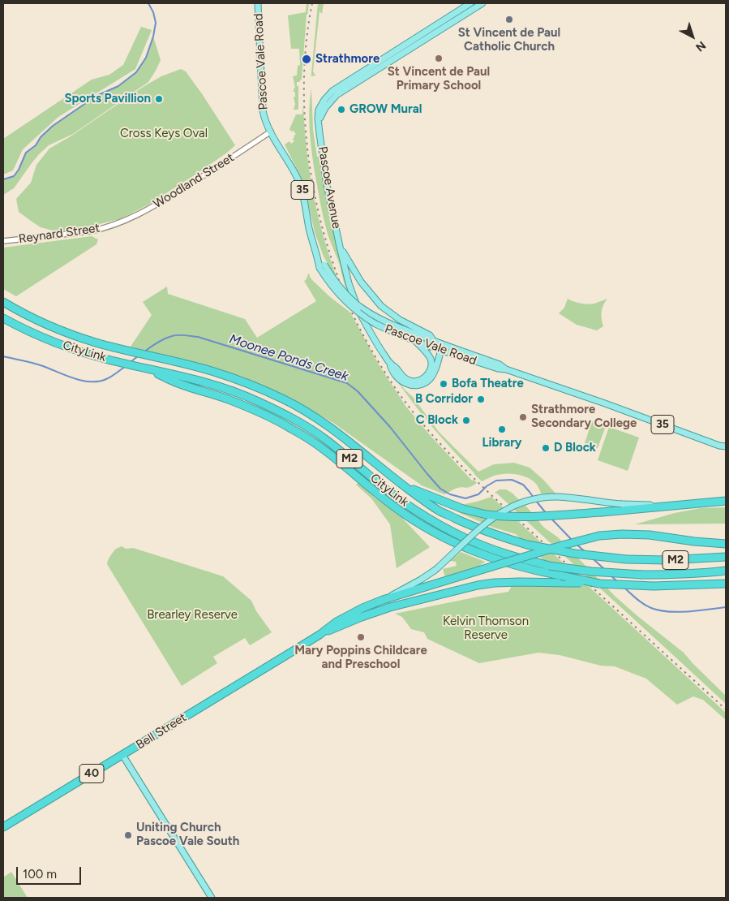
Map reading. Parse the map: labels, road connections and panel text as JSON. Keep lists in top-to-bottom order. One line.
{"streets":{"highway":["CityLink","M2","Bell Street","40"],"main road":["Pascoe Vale Road","Pascoe Avenue","35"],"street":["Woodland Street","Reynard Street"]},"crossings":[["Pascoe Vale Road","Woodland Street"],["Pascoe Vale Road","Pascoe Avenue"],["Woodland Street","Reynard Street"]],"water":["Moonee Ponds Creek"],"parks":["Cross Keys Oval","Brearley Reserve","Kelvin Thomson Reserve"],"places":["St Vincent de Paul Catholic Church","St Vincent de Paul Primary School","Strathmore","Sports Pavillion","GROW Mural","Bofa Theatre","B Corridor","Strathmore Secondary College","C Block","Library","D Block","Mary Poppins Childcare and Preschool","Uniting Church Pascoe Vale South"],"scale_bar":"100 m","north":"bottom right"}
